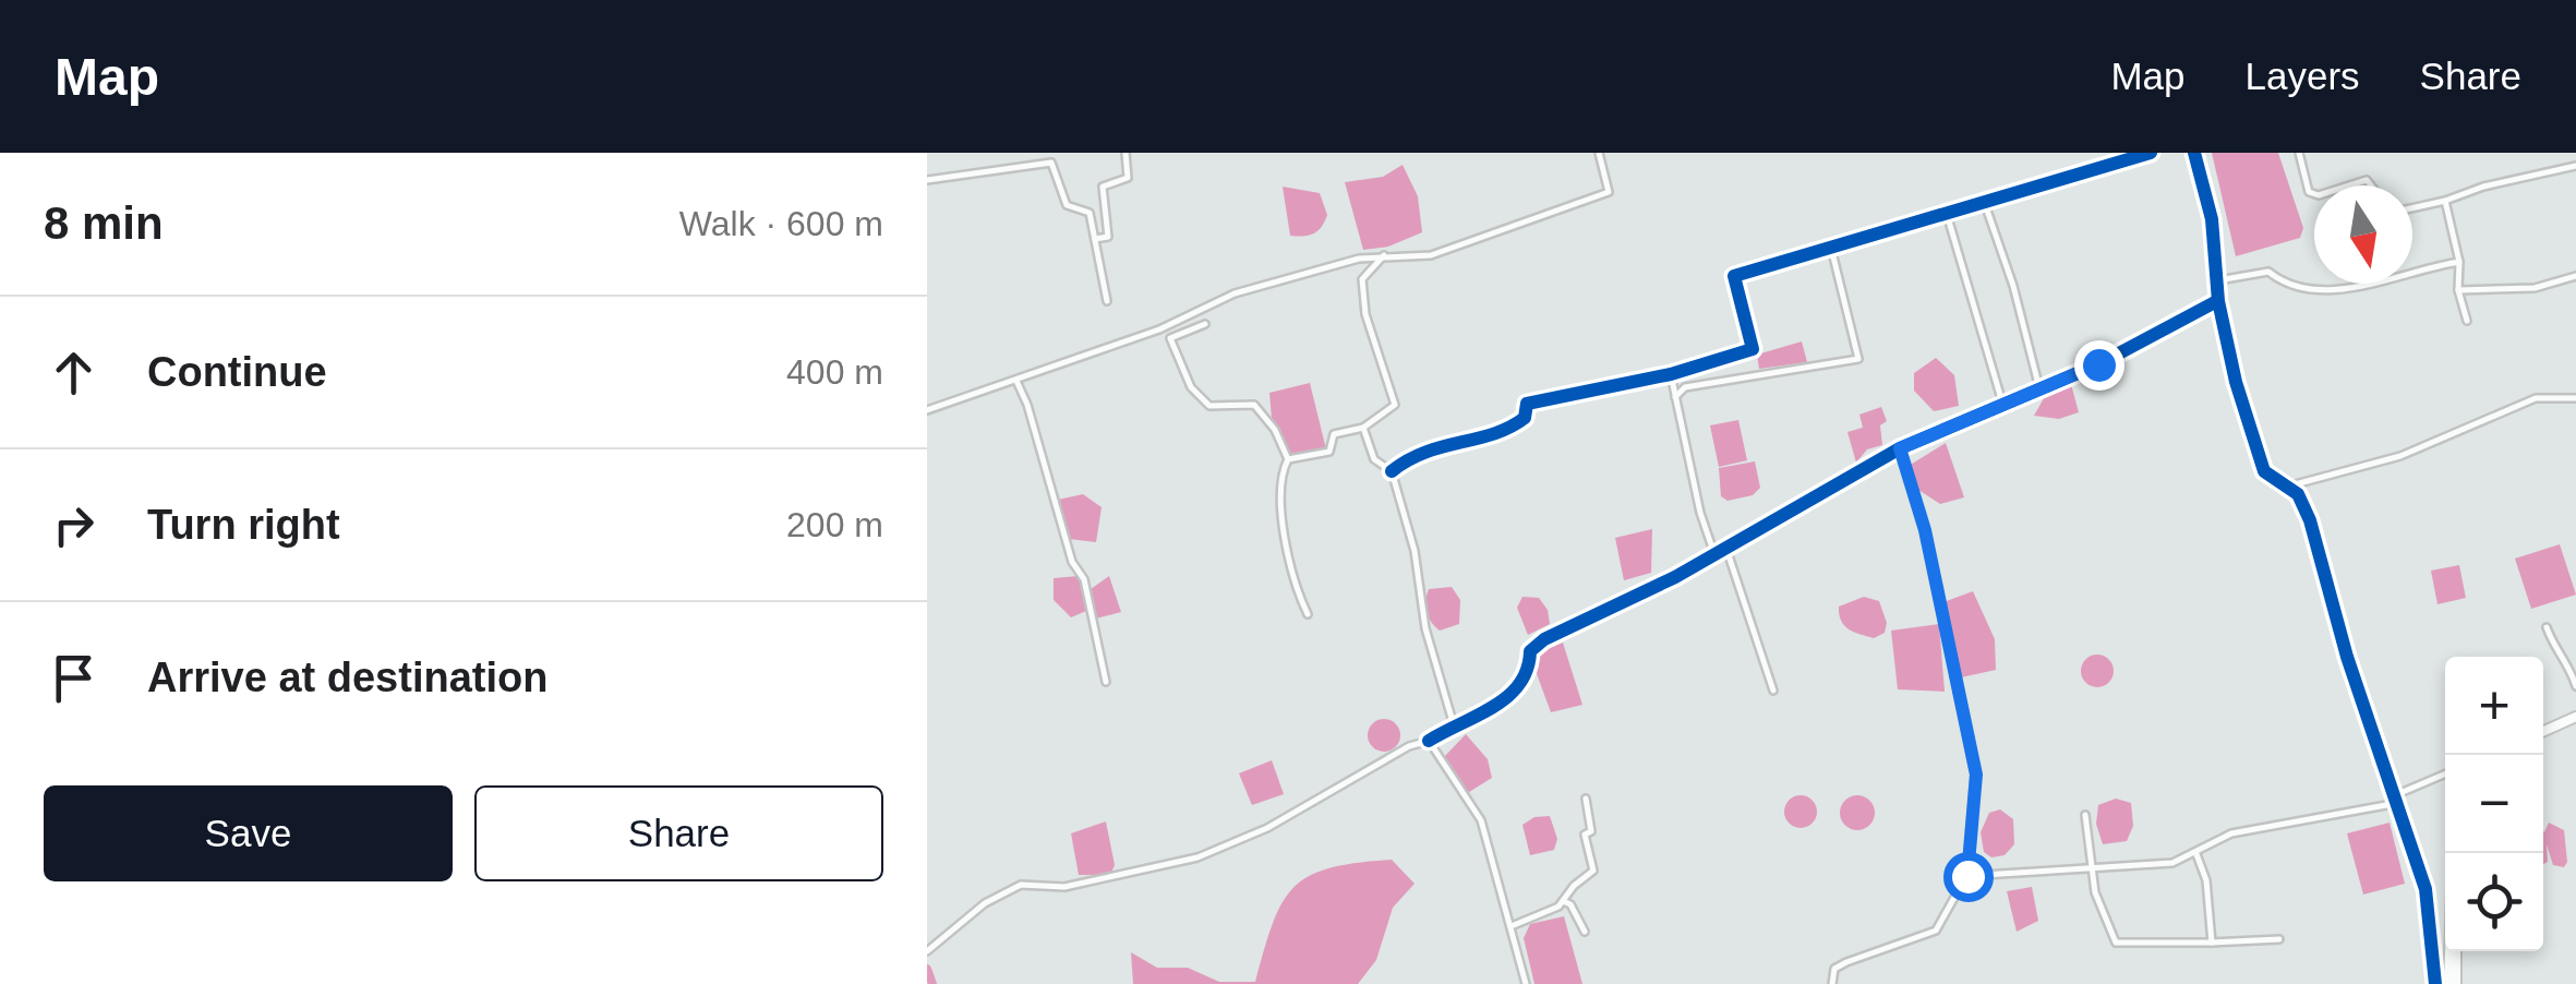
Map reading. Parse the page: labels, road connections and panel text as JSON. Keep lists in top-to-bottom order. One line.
{"north":"bottom","page":{"header":"Map","nav":["Map","Layers","Share"],"heading":["8 min","Walk · 600 m"],"list":[["Continue","400 m"],["Turn right","200 m"],"Arrive at destination"],"map_buttons":["+","−"],"buttons":["Save","Share"]}}
